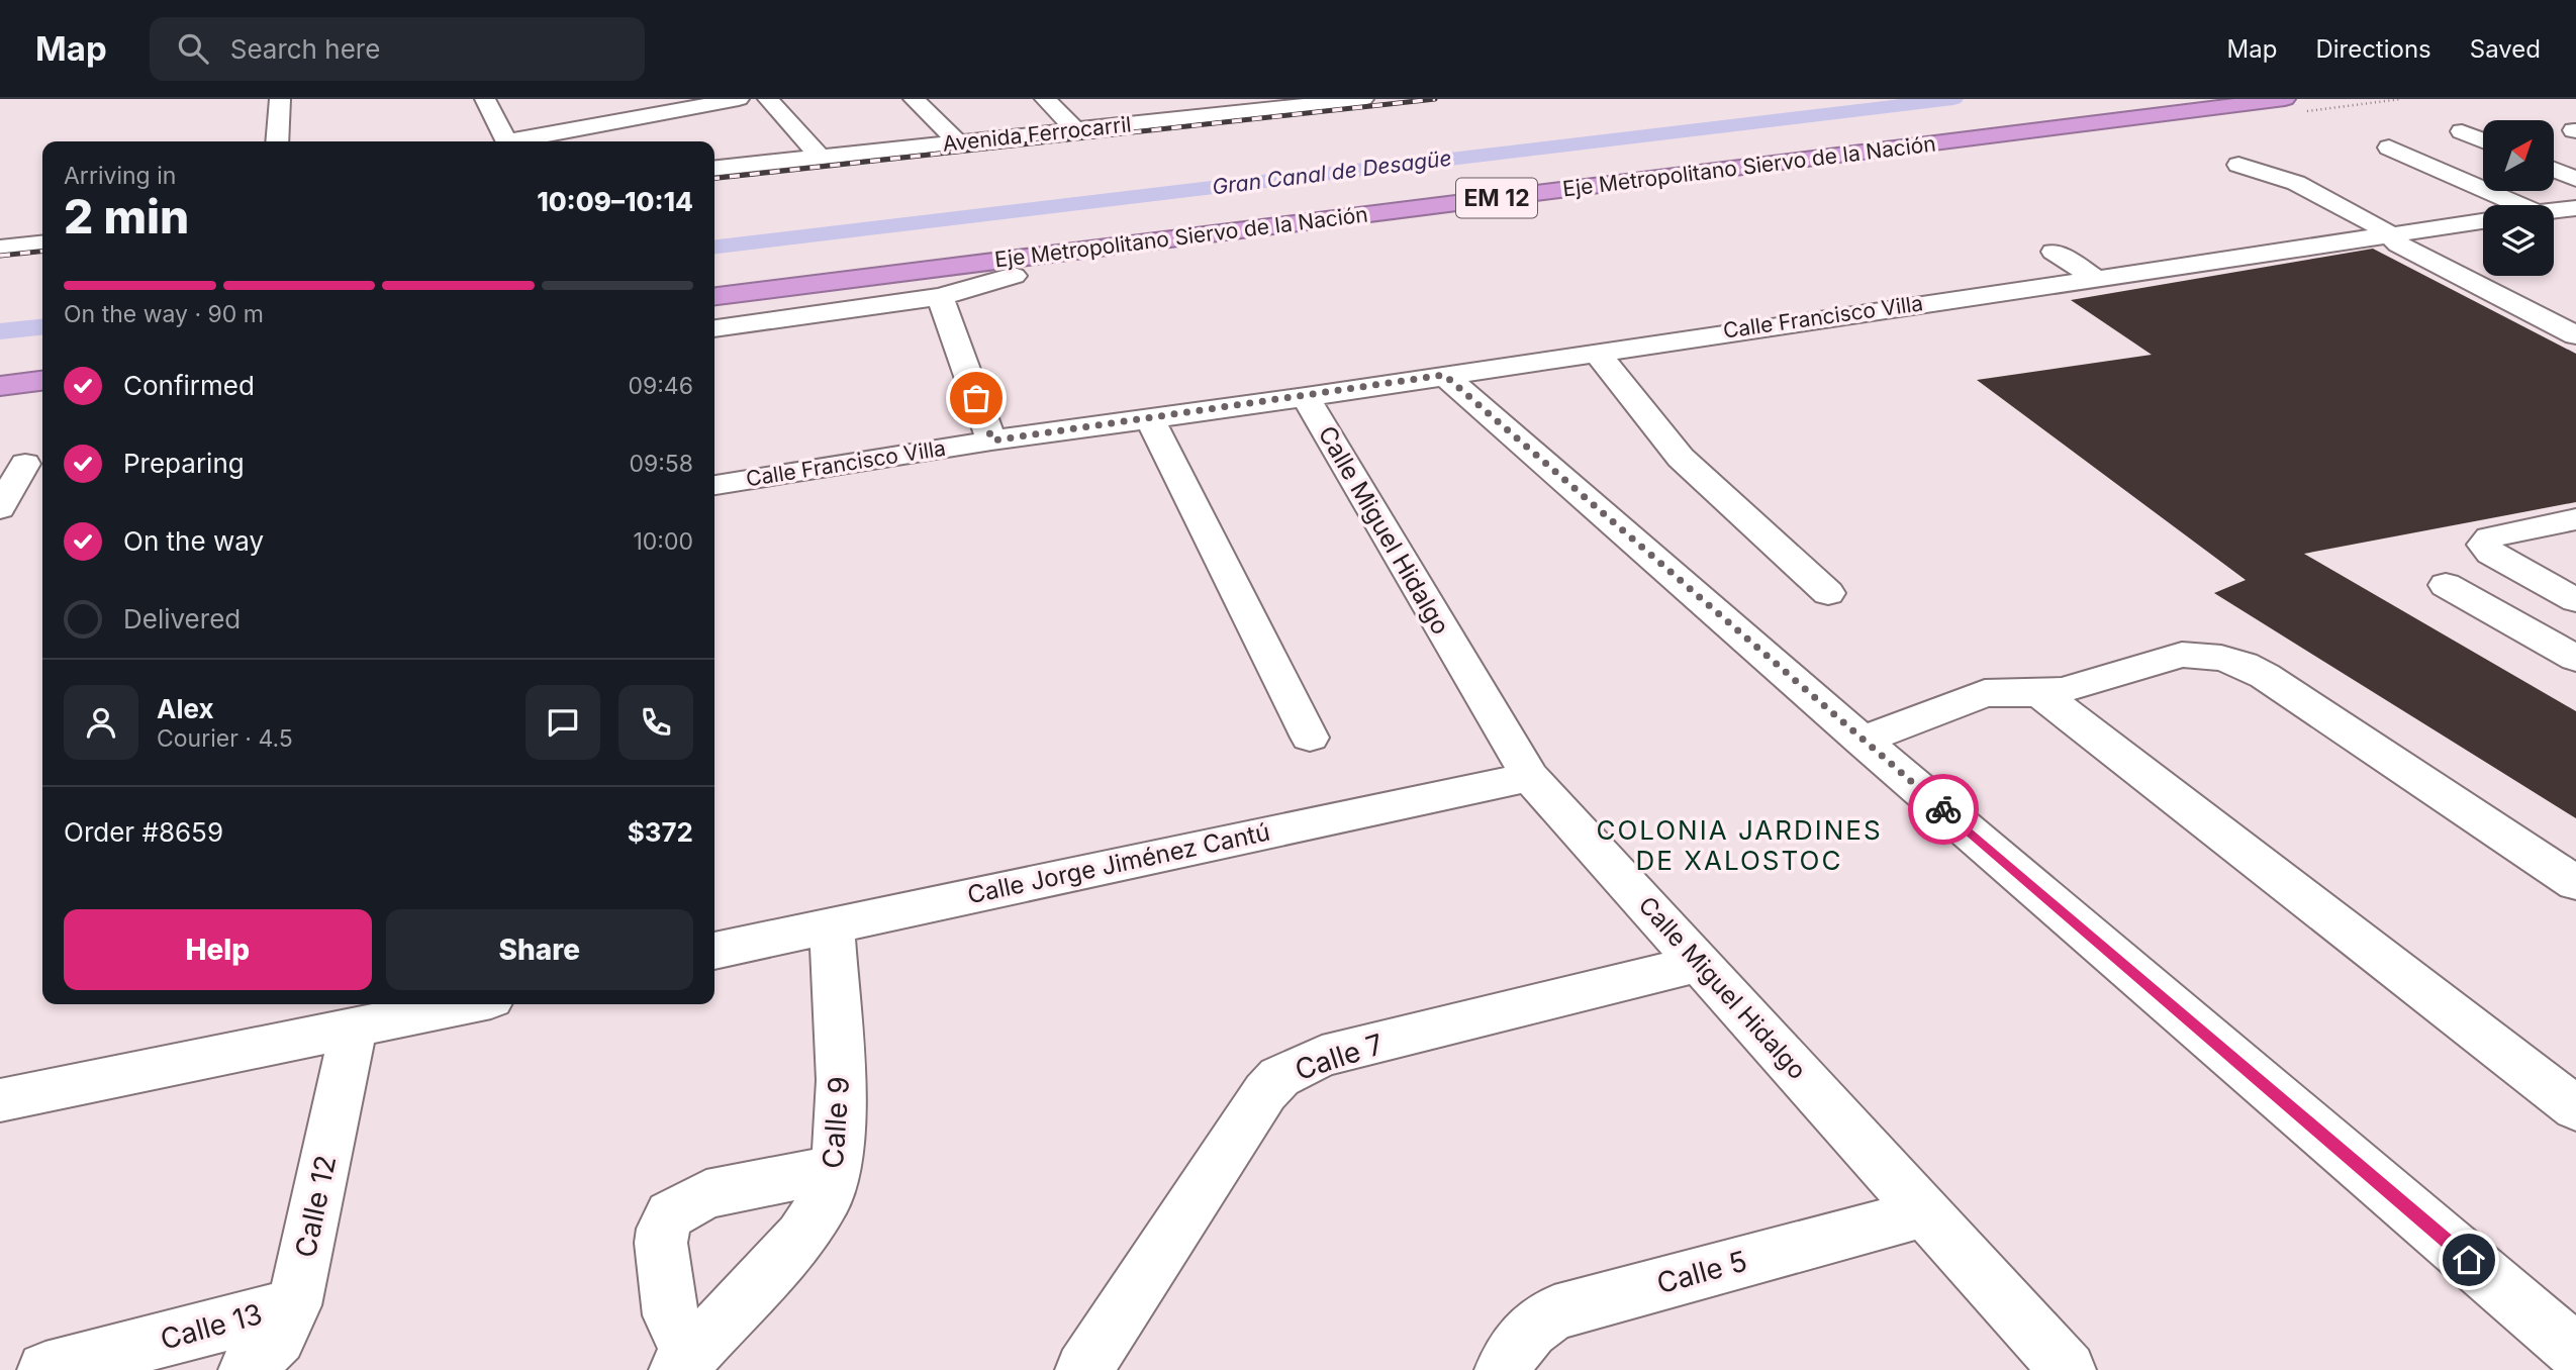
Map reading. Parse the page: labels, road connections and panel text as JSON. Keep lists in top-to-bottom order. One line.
{"streets":{"highway":["Eje Metropolitano Siervo de la Nación","EM 12"],"street":["Avenida Ferrocarril","Calle Francisco Villa","Calle Miguel Hidalgo","Calle Jorge Jiménez Cantú","Calle 7","Calle 9","Calle 12","Calle 5","Calle 13"]},"crossings":[["Calle Francisco Villa","Calle Miguel Hidalgo"],["Calle Miguel Hidalgo","Calle Jorge Jiménez Cantú"],["Calle Miguel Hidalgo","Calle 7"],["Calle Miguel Hidalgo","Calle 5"],["Calle Jorge Jiménez Cantú","Calle 9"],["Calle 12","Calle 13"]],"districts":["COLONIA JARDINES DE XALOSTOC"],"water":["Gran Canal de Desagüe"],"north":"top right","page":{"header":"Map","search":"Search here","nav":["Map","Directions","Saved"],"heading":["2 min","Arriving in","10:09–10:14"],"panel":["Alex","Courier · 4.5","Order #8659","$372"],"bar":"On the way · 90 m","list":[["Confirmed","09:46"],["Preparing","09:58"],["On the way","10:00"],"Delivered"],"buttons":["Help","Share"]}}
